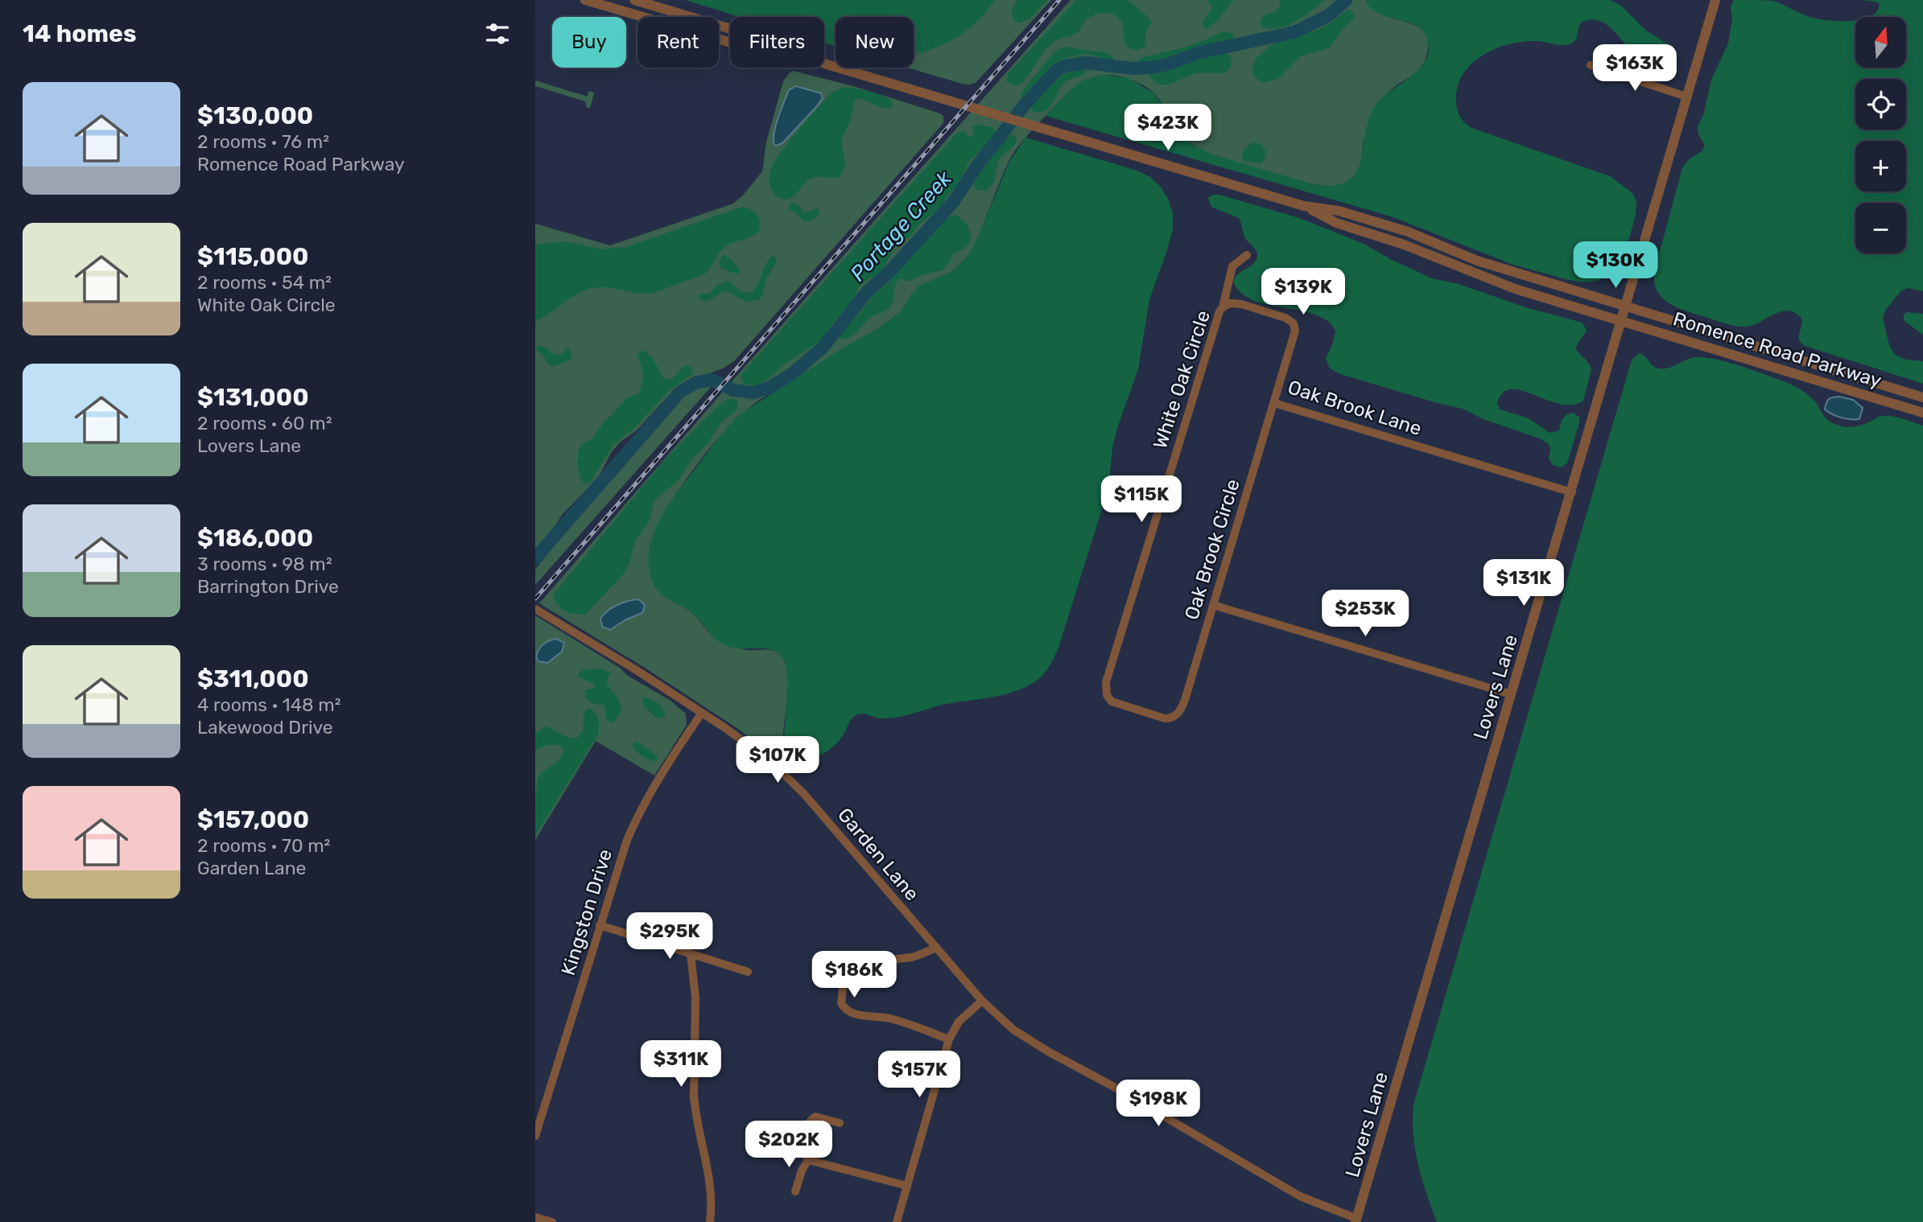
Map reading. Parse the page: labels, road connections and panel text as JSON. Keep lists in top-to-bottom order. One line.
{"streets":{"street":["Romence Road Parkway","White Oak Circle","Oak Brook Lane","Oak Brook Circle","Lovers Lane","Garden Lane","Kingston Drive"]},"crossings":[["Romence Road Parkway","Lovers Lane"],["White Oak Circle","Oak Brook Lane"],["White Oak Circle","Oak Brook Circle"],["Oak Brook Lane","Oak Brook Circle"],["Oak Brook Lane","Lovers Lane"],["Lovers Lane","Garden Lane"],["Garden Lane","Kingston Drive"]],"water":["Portage Creek"],"north":"top","page":{"heading":"14 homes","map_buttons":["+","−"],"chip":["Buy","Rent","Filters","New"],"price":["$163K","$423K","$130K","$139K","$115K","$131K","$253K","$107K","$295K","$186K","$311K","$157K","$198K","$202K"],"list":[{"name":"$130,000","note":"2 rooms · 76 m² · Romence Road Parkway"},{"name":"$115,000","note":"2 rooms · 54 m² · White Oak Circle"},{"name":"$131,000","note":"2 rooms · 60 m² · Lovers Lane"},{"name":"$186,000","note":"3 rooms · 98 m² · Barrington Drive"},{"name":"$311,000","note":"4 rooms · 148 m² · Lakewood Drive"},{"name":"$157,000","note":"2 rooms · 70 m² · Garden Lane"}]}}
